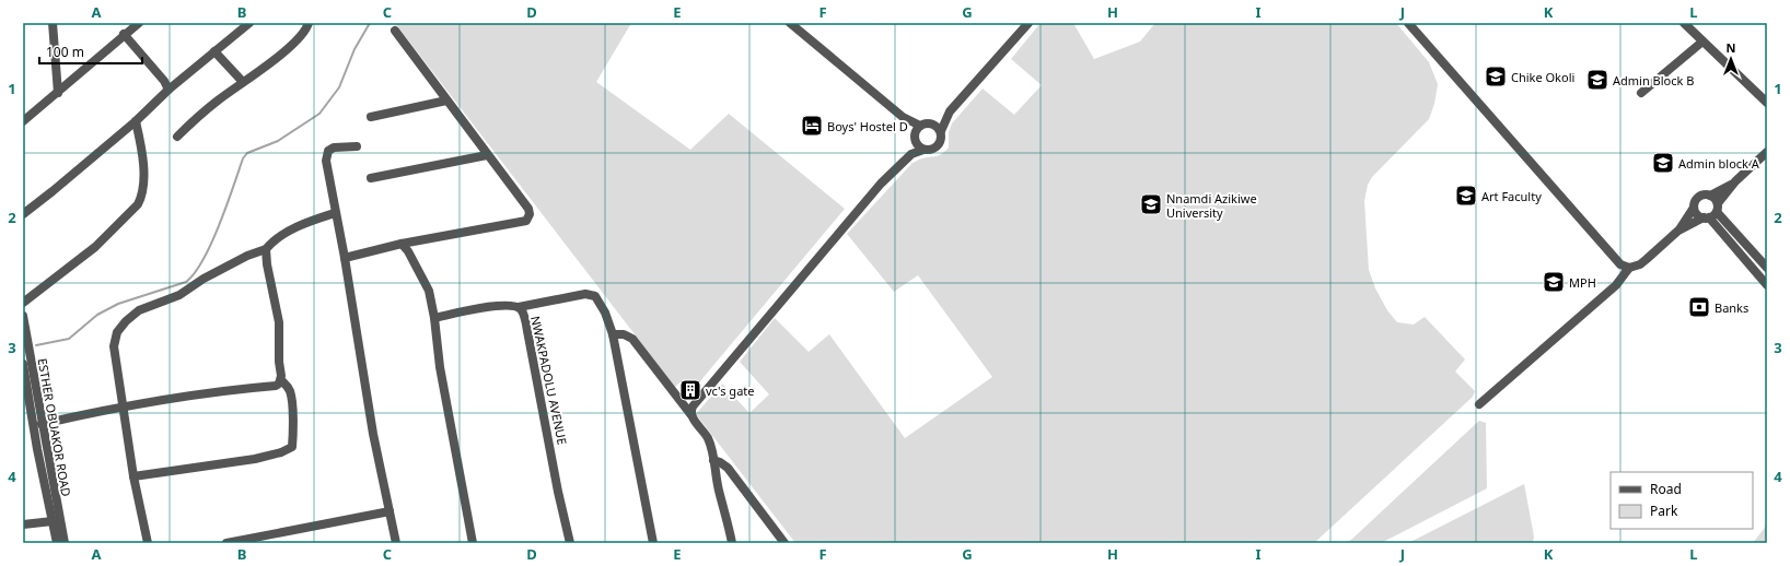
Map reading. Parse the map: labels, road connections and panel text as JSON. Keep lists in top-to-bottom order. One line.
{"streets":{"street":["NWAKPADOLU AVENUE","ESTHER OBUAKOR ROAD"]},"places":{"school or university":["Chike Okoli","Admin Block B","Admin block A","Art Faculty","Nnamdi Azikiwe University","MPH"],"hotel":["Boys' Hostel D"],"bank":["Banks"],"building":["vc's gate"]},"legend":["Road","Park"],"scale_bar":"100 m","north":"top","grid":{"columns":["A","B","C","D","E","F","G","H","I","J","K","L"],"rows":["1","2","3","4"]}}
